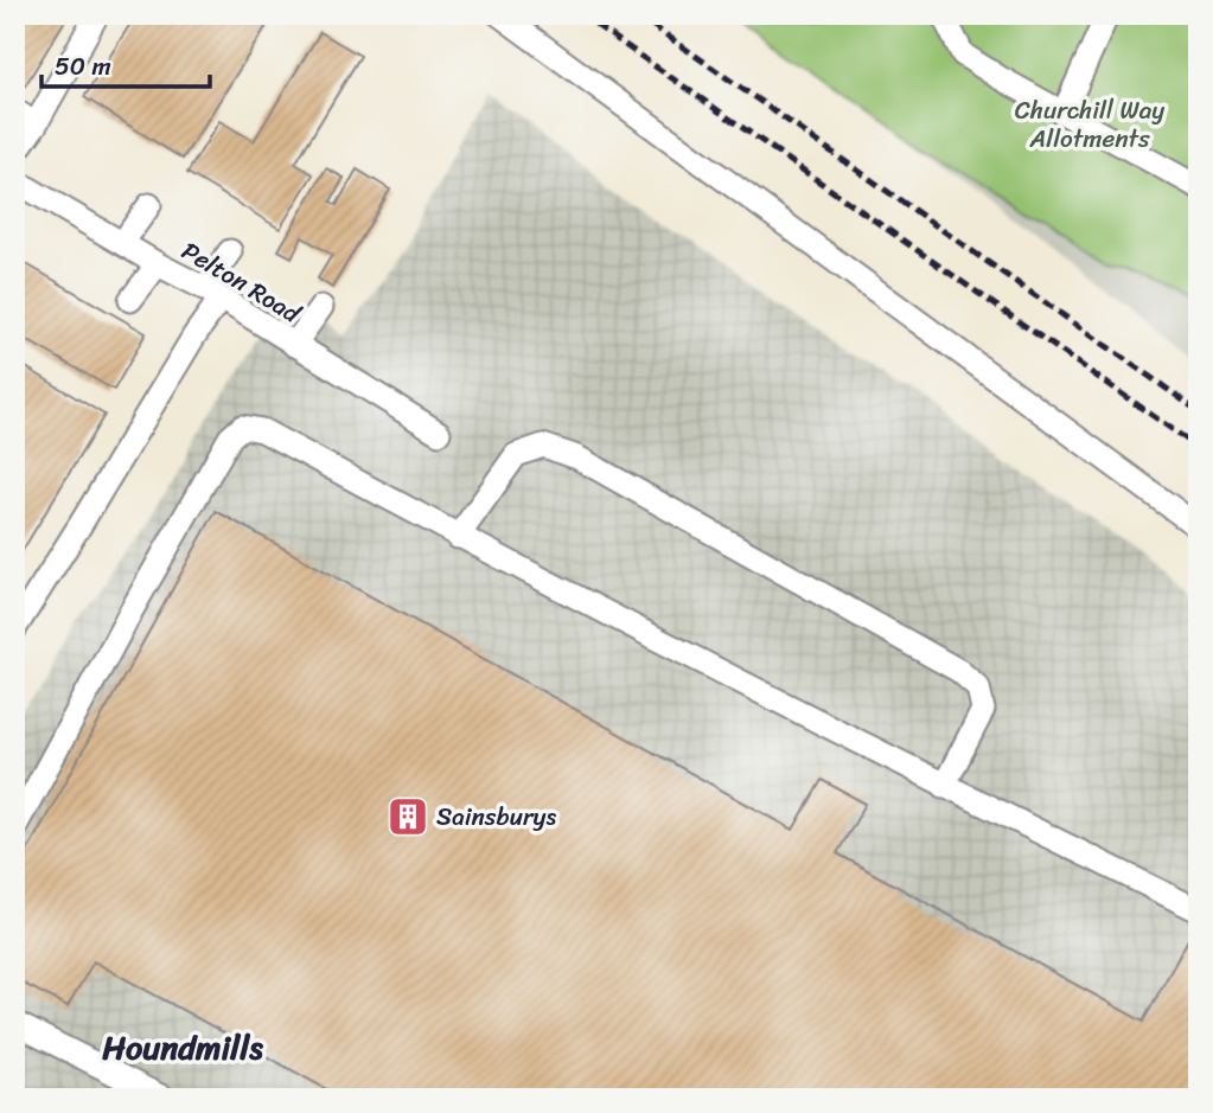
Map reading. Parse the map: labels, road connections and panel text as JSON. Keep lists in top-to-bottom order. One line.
{"streets":{"street":["Pelton Road"]},"districts":["Houndmills"],"parks":["Churchill Way Allotments"],"places":{"building":["Sainsburys"]},"scale_bar":"50 m"}
